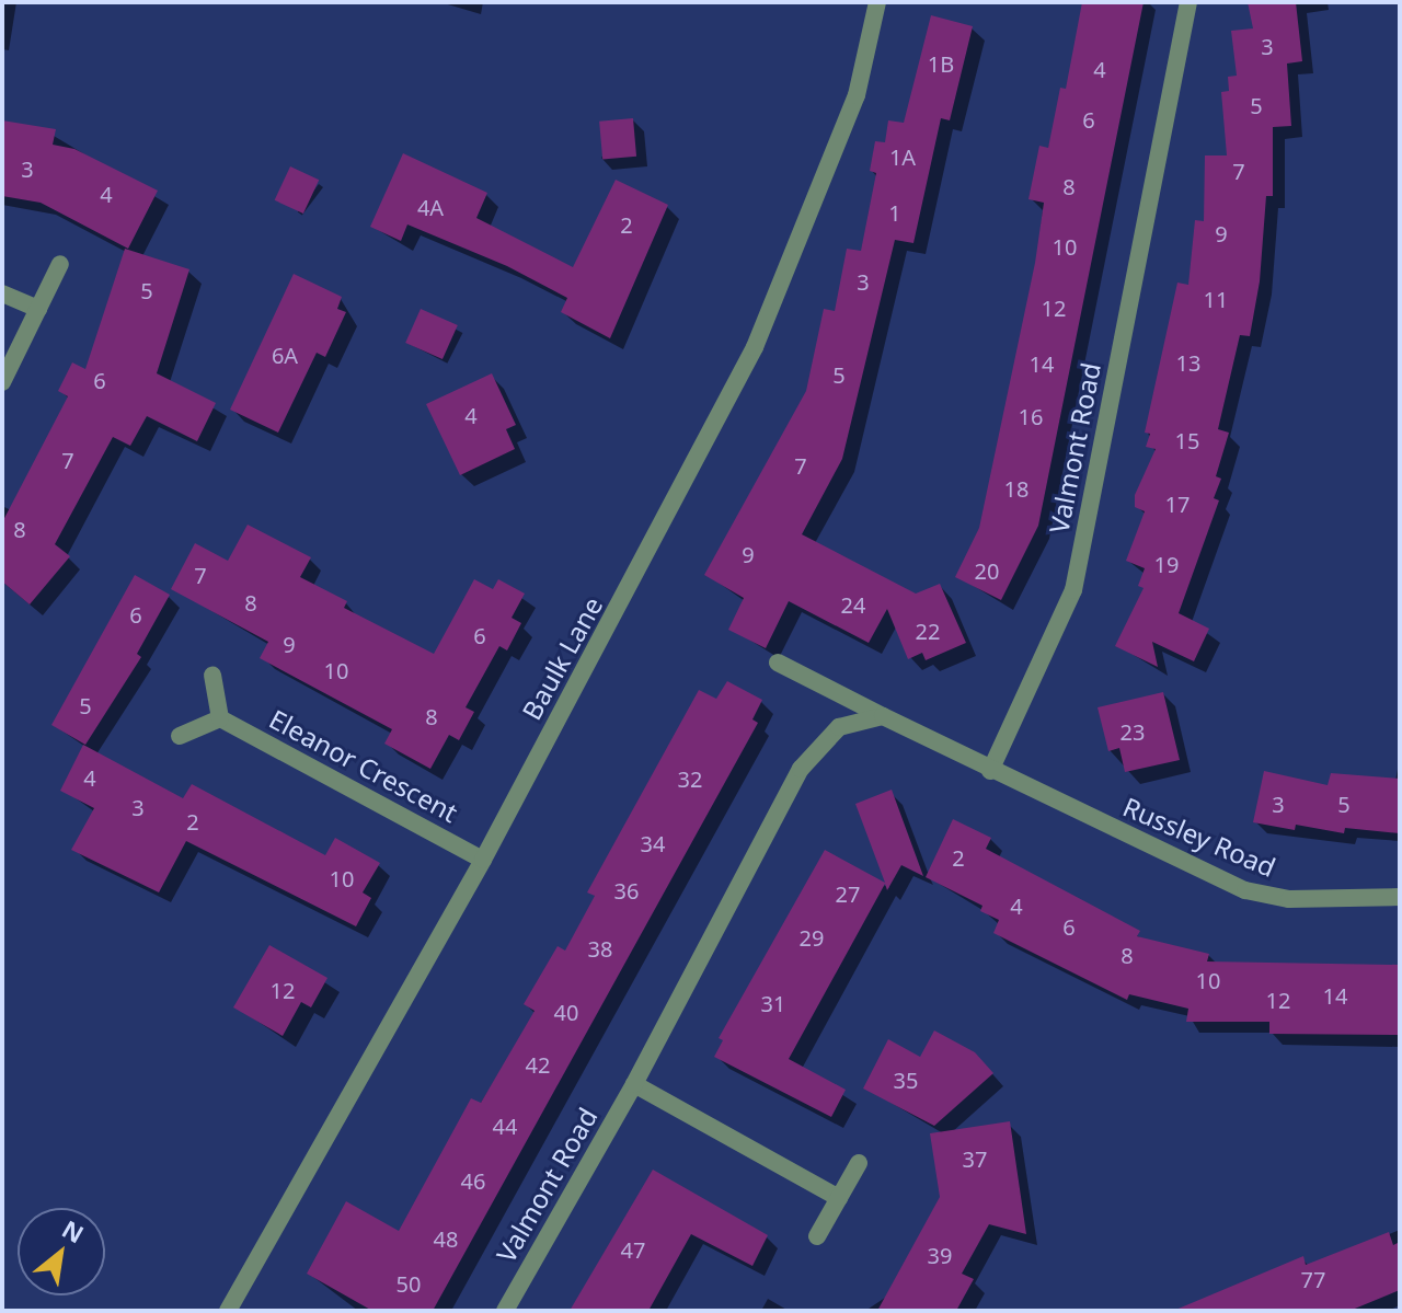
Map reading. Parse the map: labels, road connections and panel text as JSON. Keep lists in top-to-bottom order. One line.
{"streets":{"street":["Valmont Road","Baulk Lane","Eleanor Crescent","Russley Road"]},"crossings":[["Valmont Road","Russley Road"],["Baulk Lane","Eleanor Crescent"]],"house_numbers":["3","1B","4","5","6","1A","3","7","8","4","4A","1","2","9","10","3","5","11","12","6A","13","14","5","6","4","16","15","7","7","18","17","8","9","19","20","7","8","24","6","22","6","9","10","5","8","23","4","32","3","5","3","2","34","2","10","36","27","4","6","29","38","8","10","12","14","12","31","40","42","35","44","37","46","48","47","39","77","50"],"north":"top right"}
